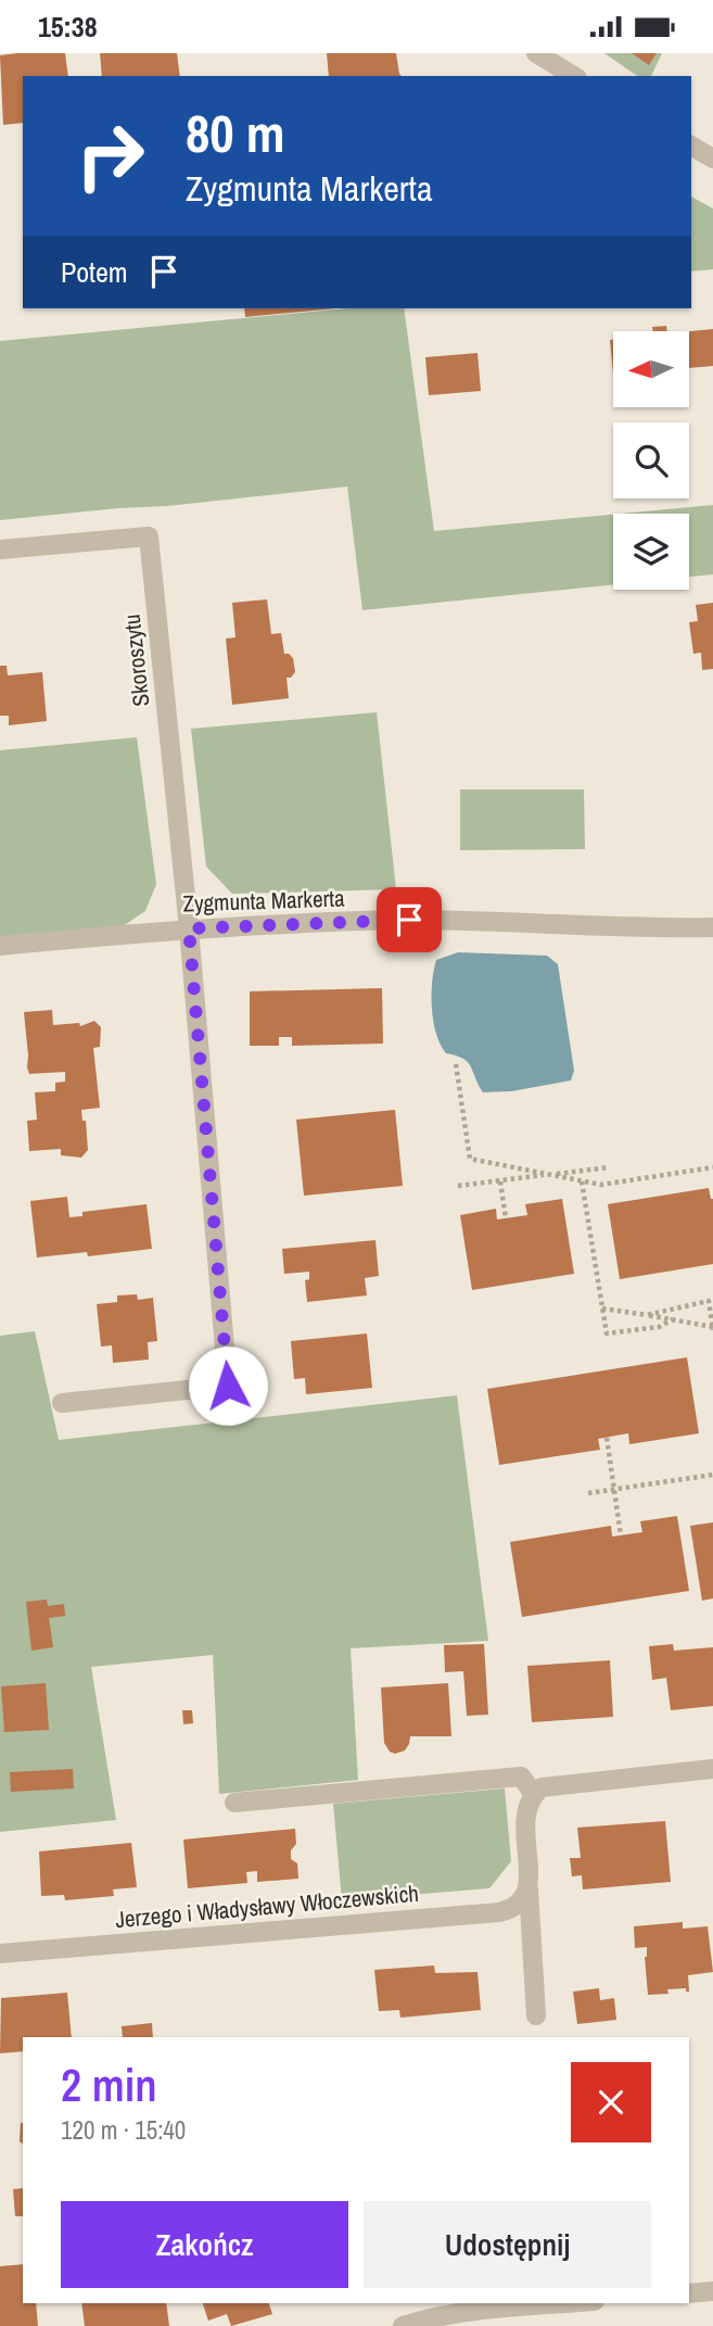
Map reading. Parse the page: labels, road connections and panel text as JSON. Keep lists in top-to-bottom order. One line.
{"streets":{"street":["Skoroszytu","Zygmunta Markerta","Jerzego i Władysławy Włoczewskich"]},"crossings":[["Skoroszytu","Zygmunta Markerta"]],"north":"left","page":{"status":"15:38","turn":["80 m","Zygmunta Markerta"],"then":"Potem","heading":["2 min","120 m · 15:40"],"buttons":["Zakończ","Udostępnij"]}}
